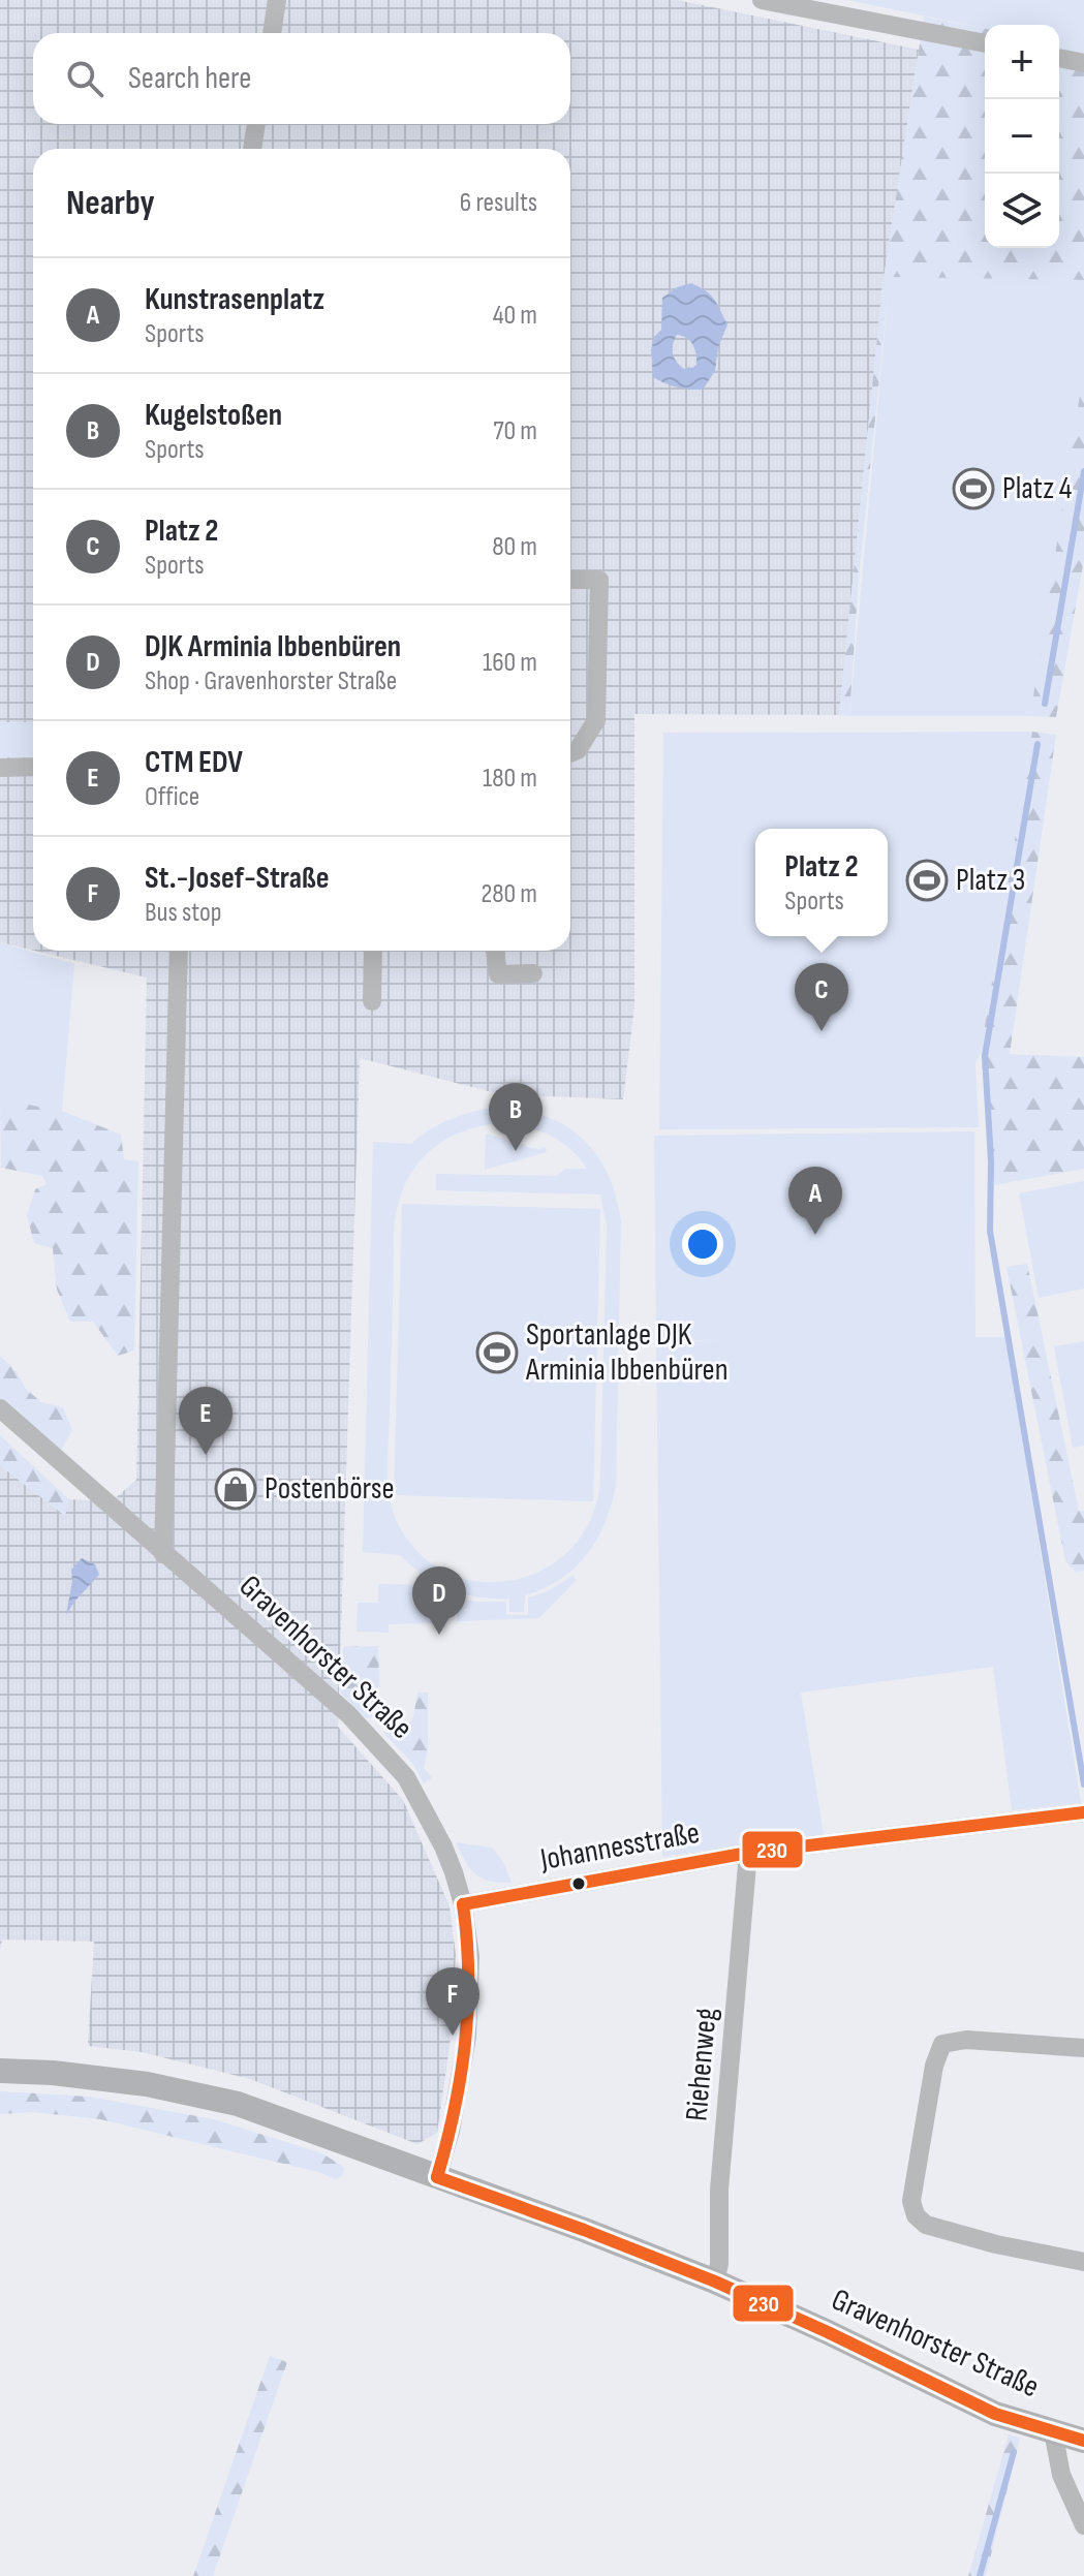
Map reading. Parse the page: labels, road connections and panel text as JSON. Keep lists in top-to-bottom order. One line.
{"streets":{"main road":["Gravenhorster Straße"],"street":["Johannesstraße","Riehenweg"]},"crossings":[["Gravenhorster Straße","Johannesstraße"],["Gravenhorster Straße","Riehenweg"],["Johannesstraße","Riehenweg"]],"places":{"sports":["Platz 4","Platz 3","Sportanlage DJK Arminia Ibbenbüren"],"shop":["Postenbörse"]},"lines":["transit line 230"],"page":{"map_buttons":["+","−"],"search":"Search here","heading":["Nearby","6 results"],"list":[{"mark":"A","name":"Kunstrasenplatz","note":"Sports","value":"40 m"},{"mark":"B","name":"Kugelstoßen","note":"Sports","value":"70 m"},{"mark":"C","name":"Platz 2","note":"Sports","value":"80 m"},{"mark":"D","name":"DJK Arminia Ibbenbüren","note":"Shop · Gravenhorster Straße","value":"160 m"},{"mark":"E","name":"CTM EDV","note":"Office","value":"180 m"},{"mark":"F","name":"St.-Josef-Straße","note":"Bus stop","value":"280 m"}],"popup":["Platz 2","Sports"],"pins":["C","B","A","E","D","F"]}}
